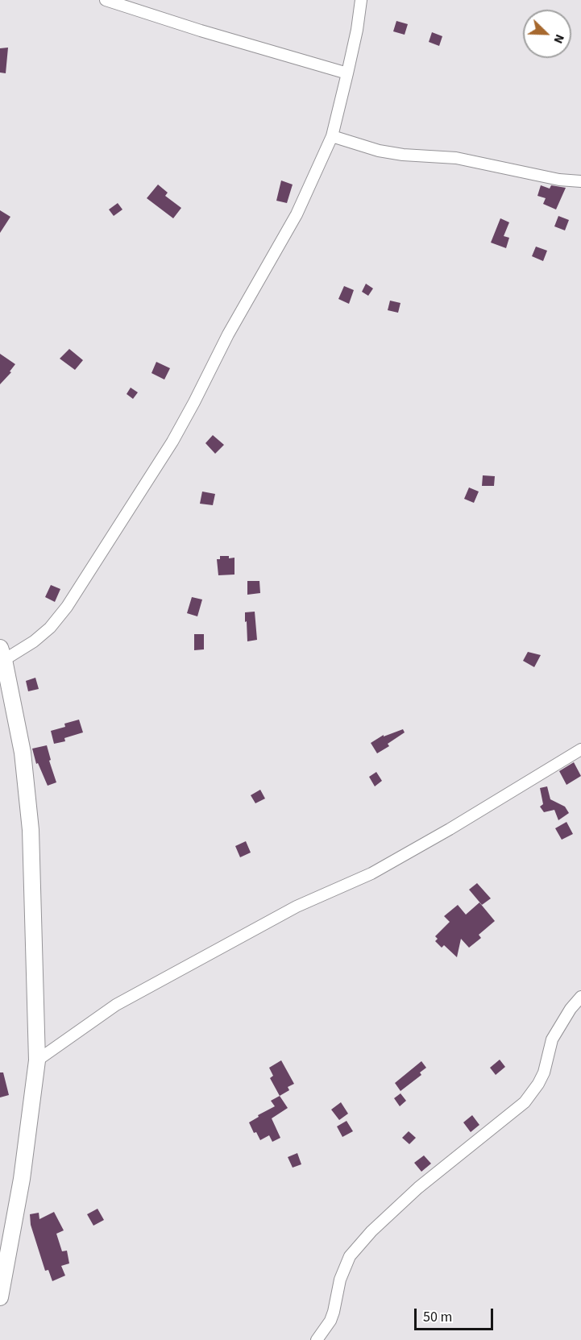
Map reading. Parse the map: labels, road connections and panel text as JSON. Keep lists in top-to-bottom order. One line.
{"scale_bar":"50 m","north":"bottom right"}
